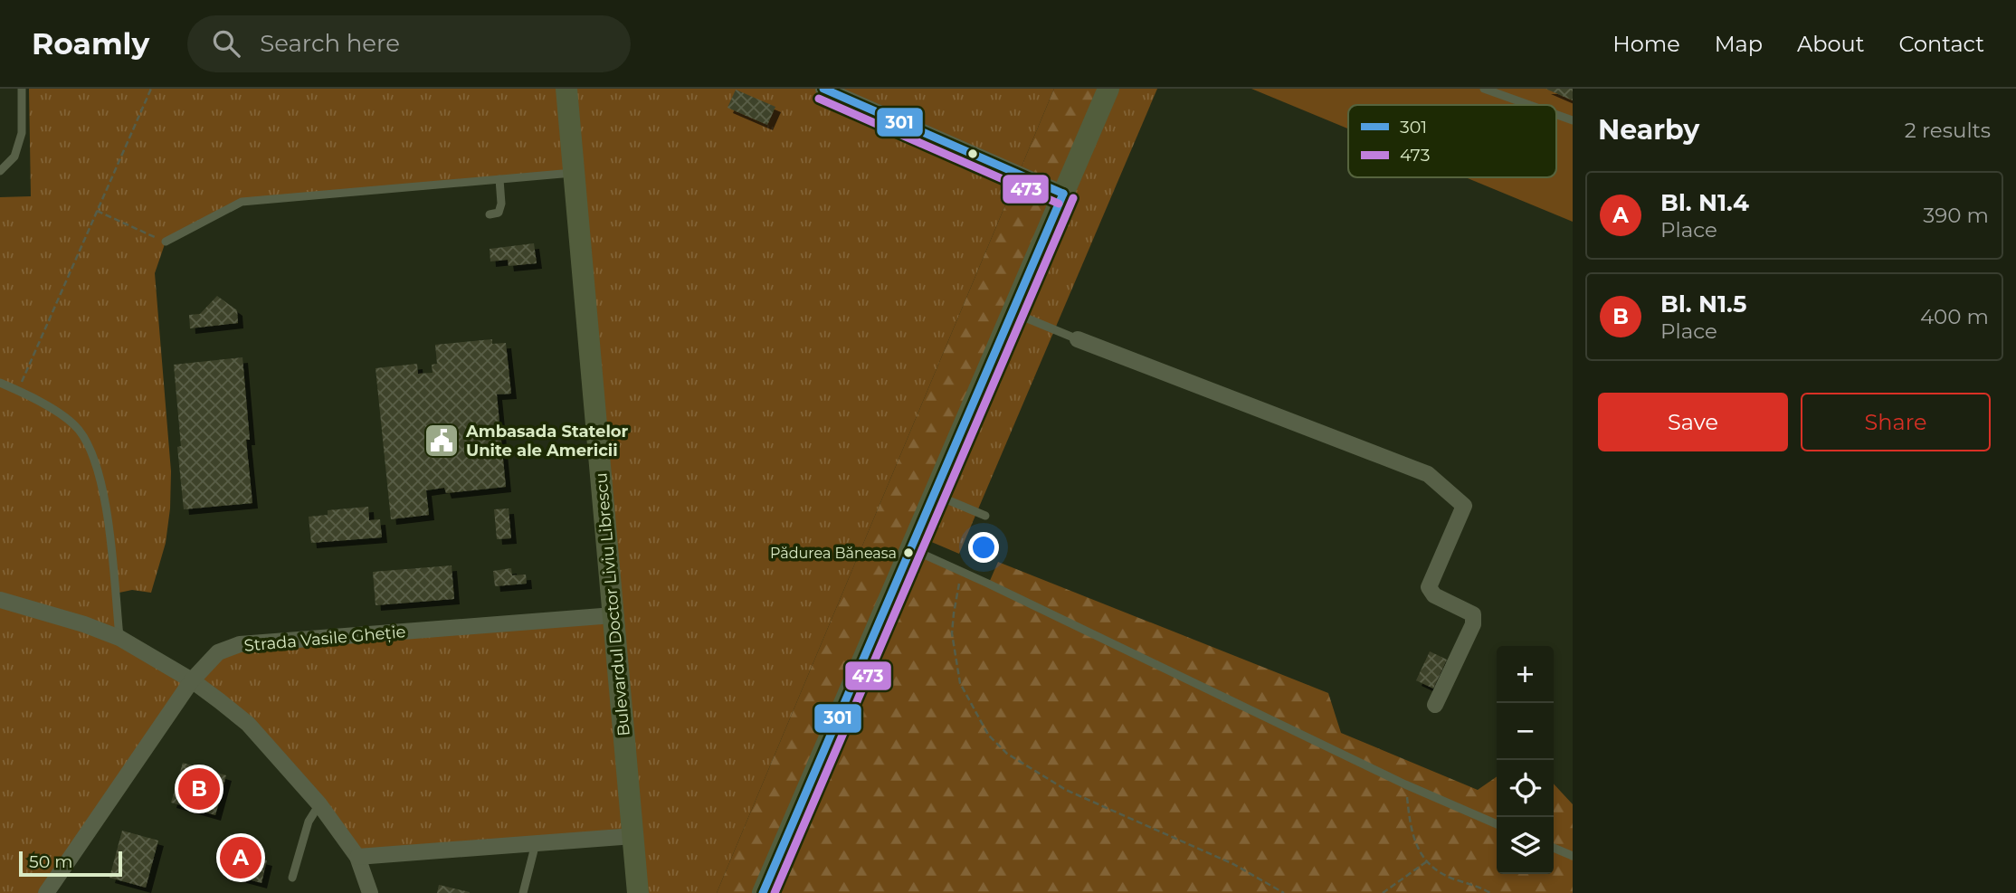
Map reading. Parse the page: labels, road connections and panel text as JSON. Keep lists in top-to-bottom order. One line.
{"streets":{"street":["Bulevardul Doctor Liviu Librescu","Strada Vasile Gheție"]},"crossings":[["Bulevardul Doctor Liviu Librescu","Strada Vasile Gheție"]],"places":{"public building":["Ambasada Statelor Unite ale Americii"],"other":["Pădurea Băneasa"]},"lines":["transit line 301","transit line 473"],"legend":["301","473"],"scale_bar":"50 m","page":{"header":"Roamly","search":"Search here","nav":["Home","Map","About","Contact"],"heading":["Nearby","2 results"],"list":[{"mark":"A","name":"Bl. N1.4","note":"Place","value":"390 m"},{"mark":"B","name":"Bl. N1.5","note":"Place","value":"400 m"}],"buttons":["Save","Share"],"map_buttons":["+","−"],"pins":["B","A"],"scale":"50 m"}}
